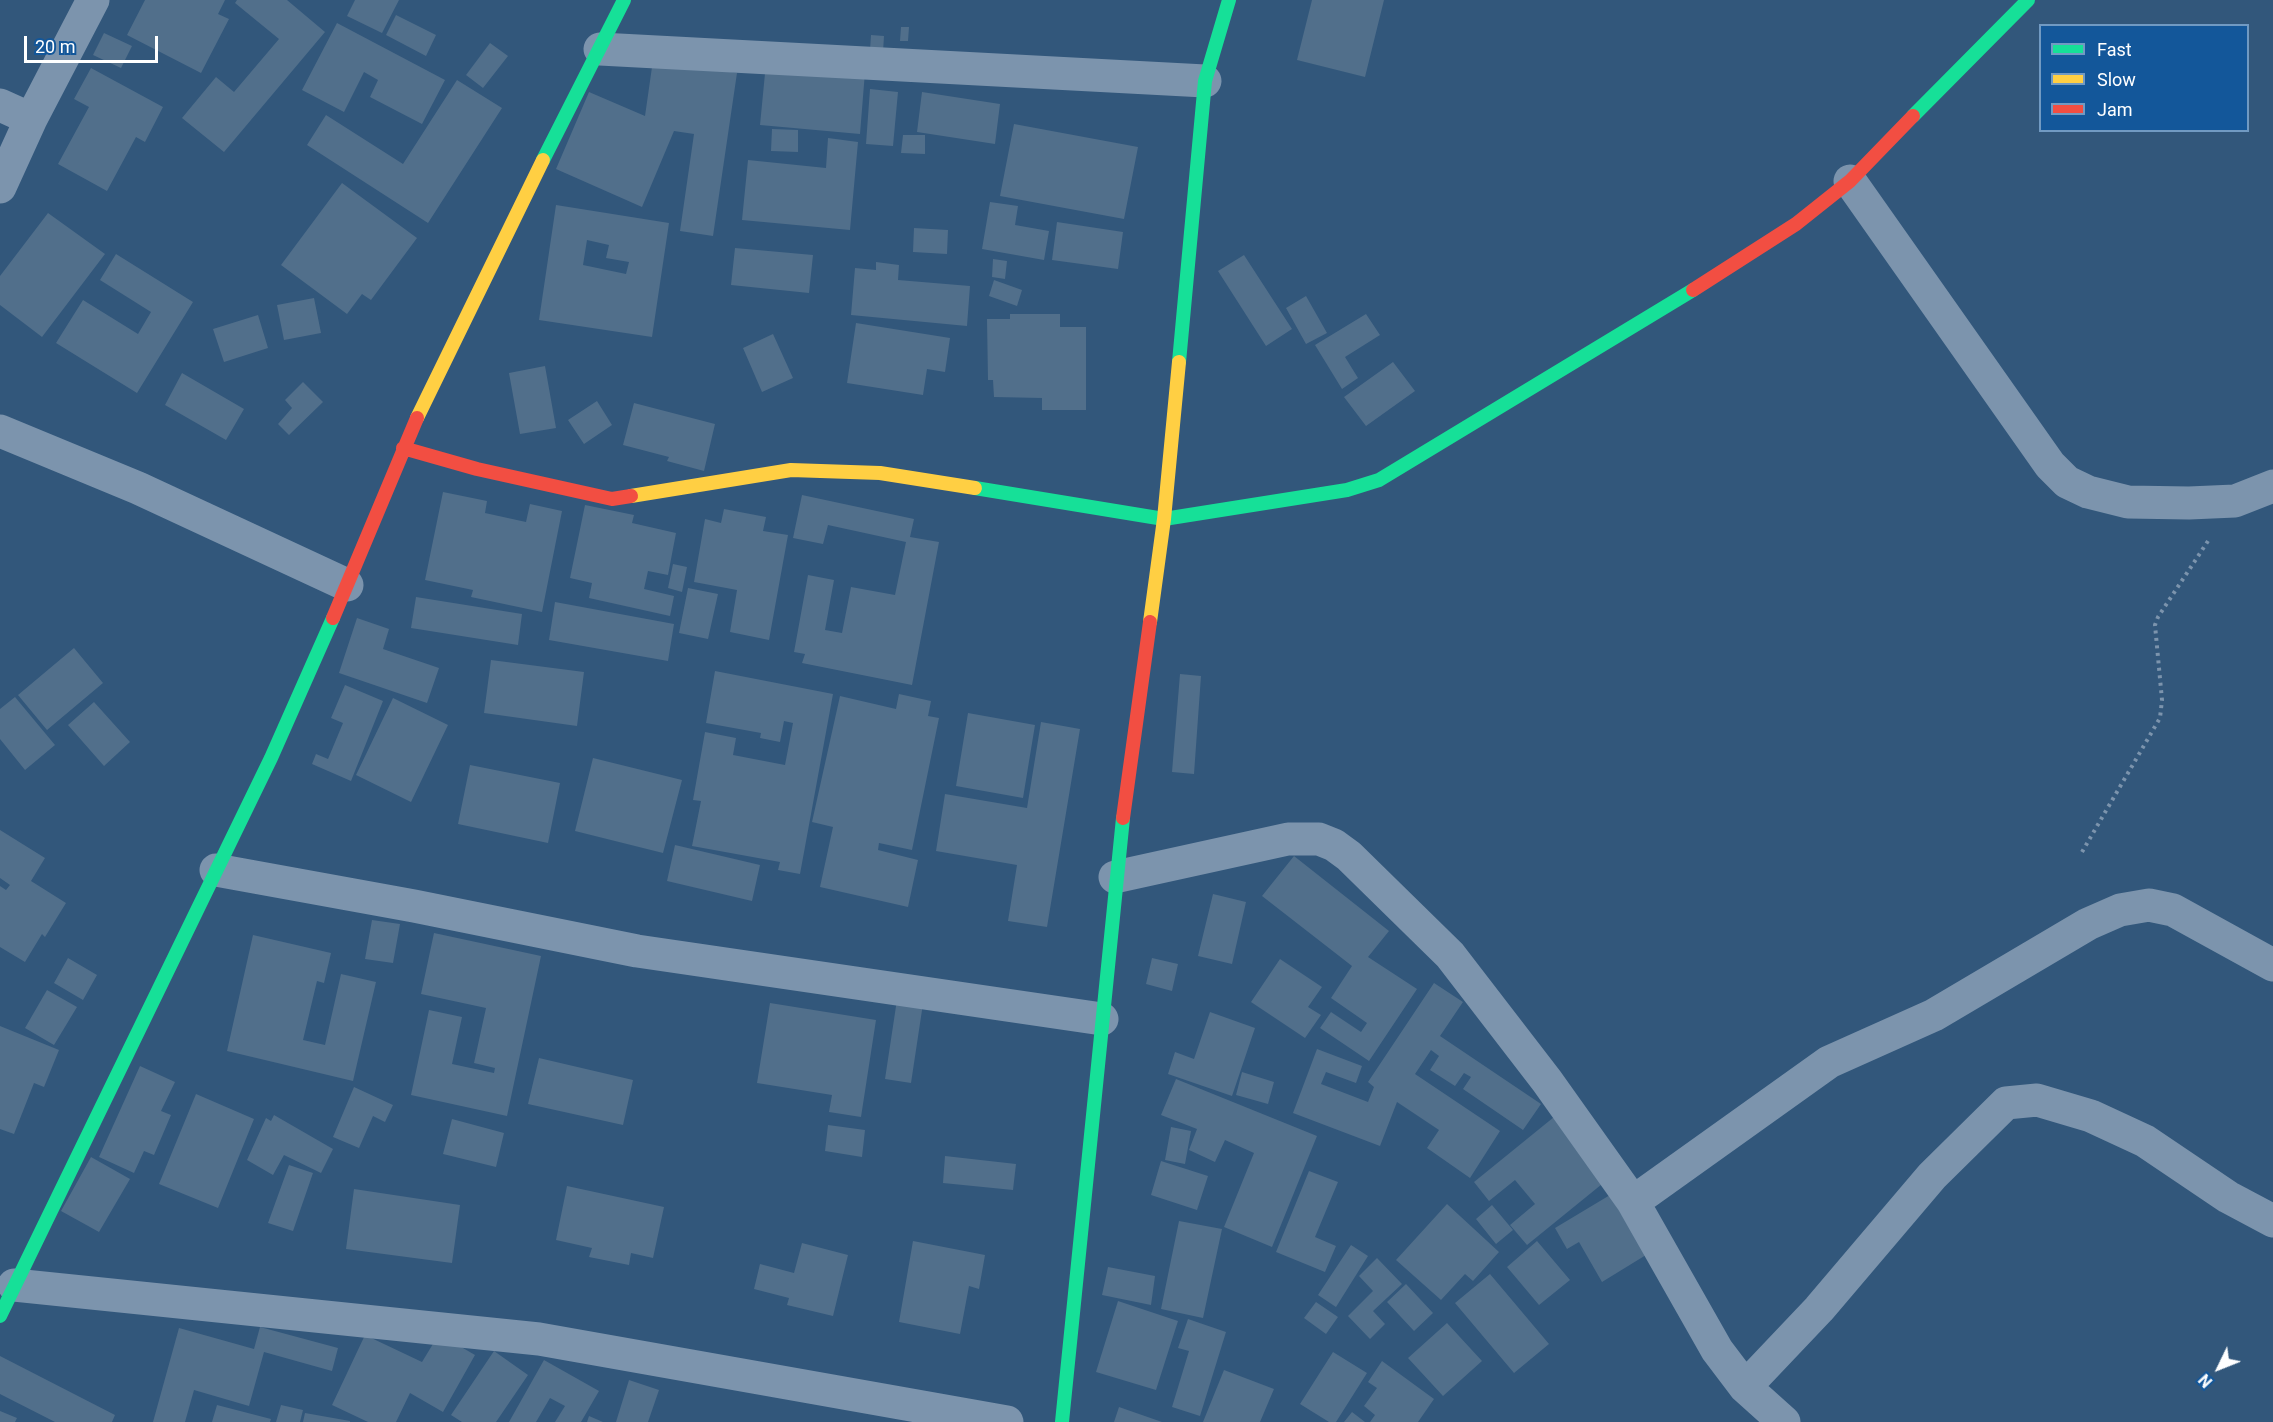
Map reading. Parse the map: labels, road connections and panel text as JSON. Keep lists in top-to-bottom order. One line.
{"legend":["Fast","Slow","Jam"],"scale_bar":"20 m","north":"bottom left"}
